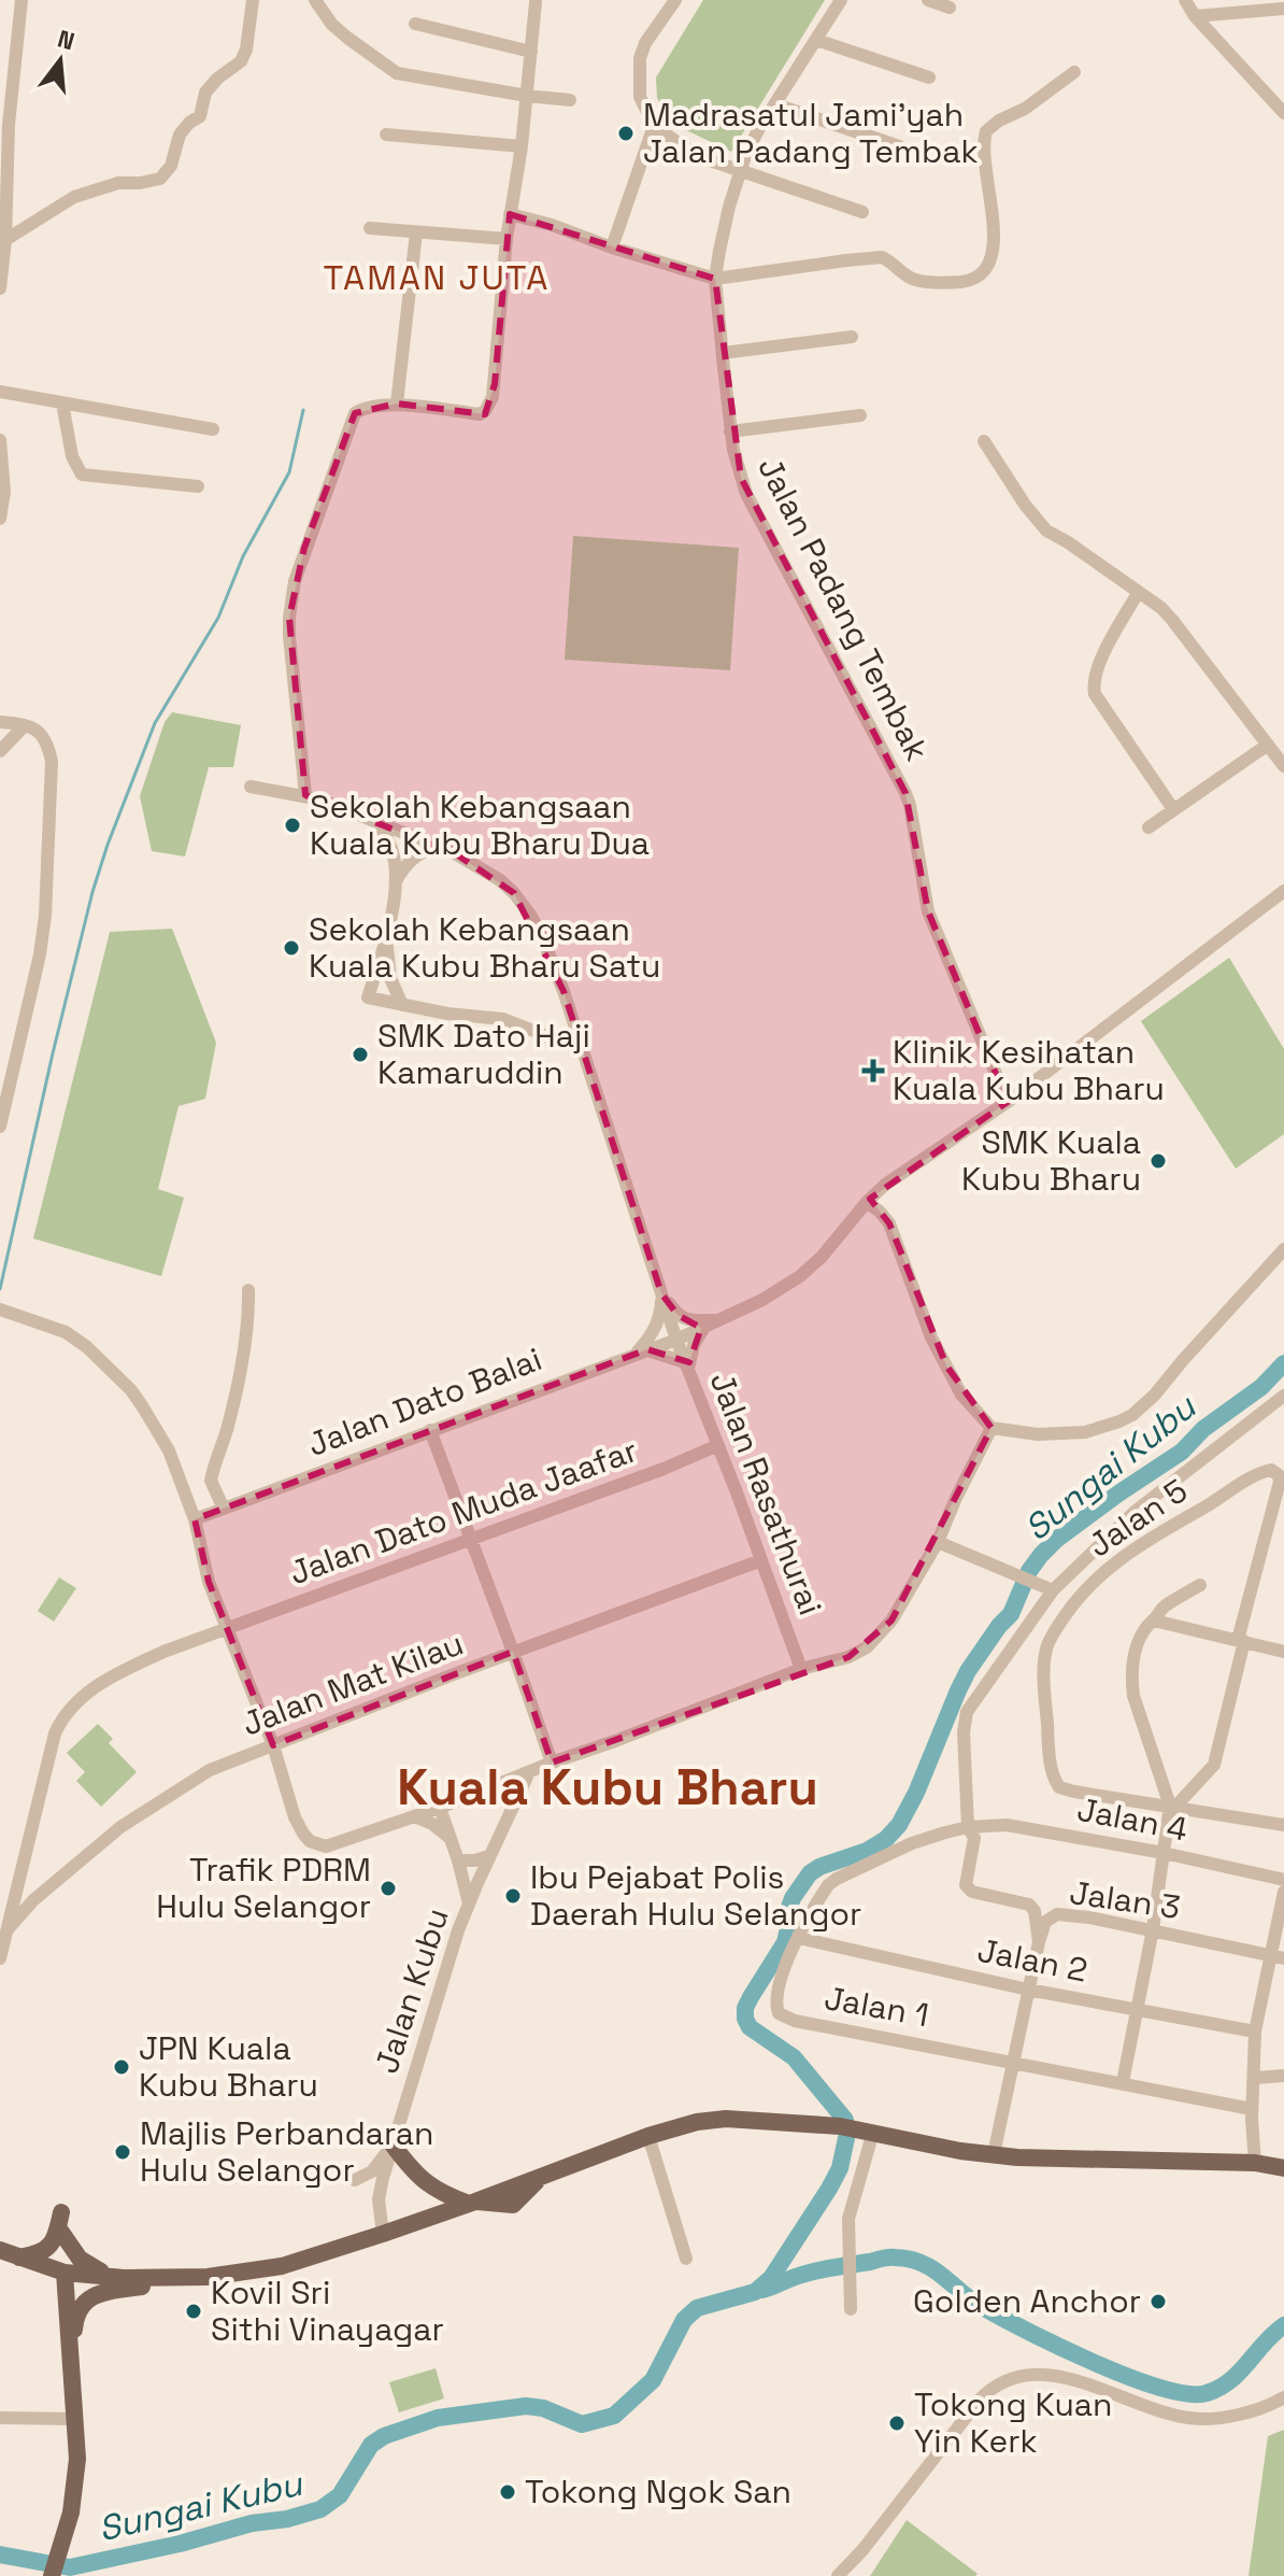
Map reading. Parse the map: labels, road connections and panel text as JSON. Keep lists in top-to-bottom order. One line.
{"streets":{"street":["Jalan Padang Tembak","Jalan Dato Balai","Jalan Rasathurai","Jalan Dato Muda Jaafar","Jalan 5","Jalan Mat Kilau","Jalan 4","Jalan 3","Jalan 2","Jalan Kubu","Jalan 1"]},"crossings":[["Jalan Padang Tembak","Jalan Dato Balai"],["Jalan Dato Balai","Jalan Rasathurai"],["Jalan Rasathurai","Jalan Dato Muda Jaafar"],["Jalan Rasathurai","Jalan Mat Kilau"],["Jalan Dato Muda Jaafar","Jalan Mat Kilau"],["Jalan 4","Jalan 3"],["Jalan 4","Jalan 1"],["Jalan 3","Jalan 1"],["Jalan 2","Jalan 1"]],"districts":["TAMAN JUTA","Kuala Kubu Bharu"],"water":["Sungai Kubu"],"places":{"other":["Madrasatul Jami'yah Jalan Padang Tembak","Sekolah Kebangsaan Kuala Kubu Bharu Dua","Sekolah Kebangsaan Kuala Kubu Bharu Satu","SMK Dato Haji Kamaruddin","SMK Kuala Kubu Bharu","Trafik PDRM Hulu Selangor","Ibu Pejabat Polis Daerah Hulu Selangor","JPN Kuala Kubu Bharu","Majlis Perbandaran Hulu Selangor","Golden Anchor","Kovil Sri Sithi Vinayagar","Tokong Kuan Yin Kerk","Tokong Ngok San"],"health":["Klinik Kesihatan Kuala Kubu Bharu"]},"north":"top"}
